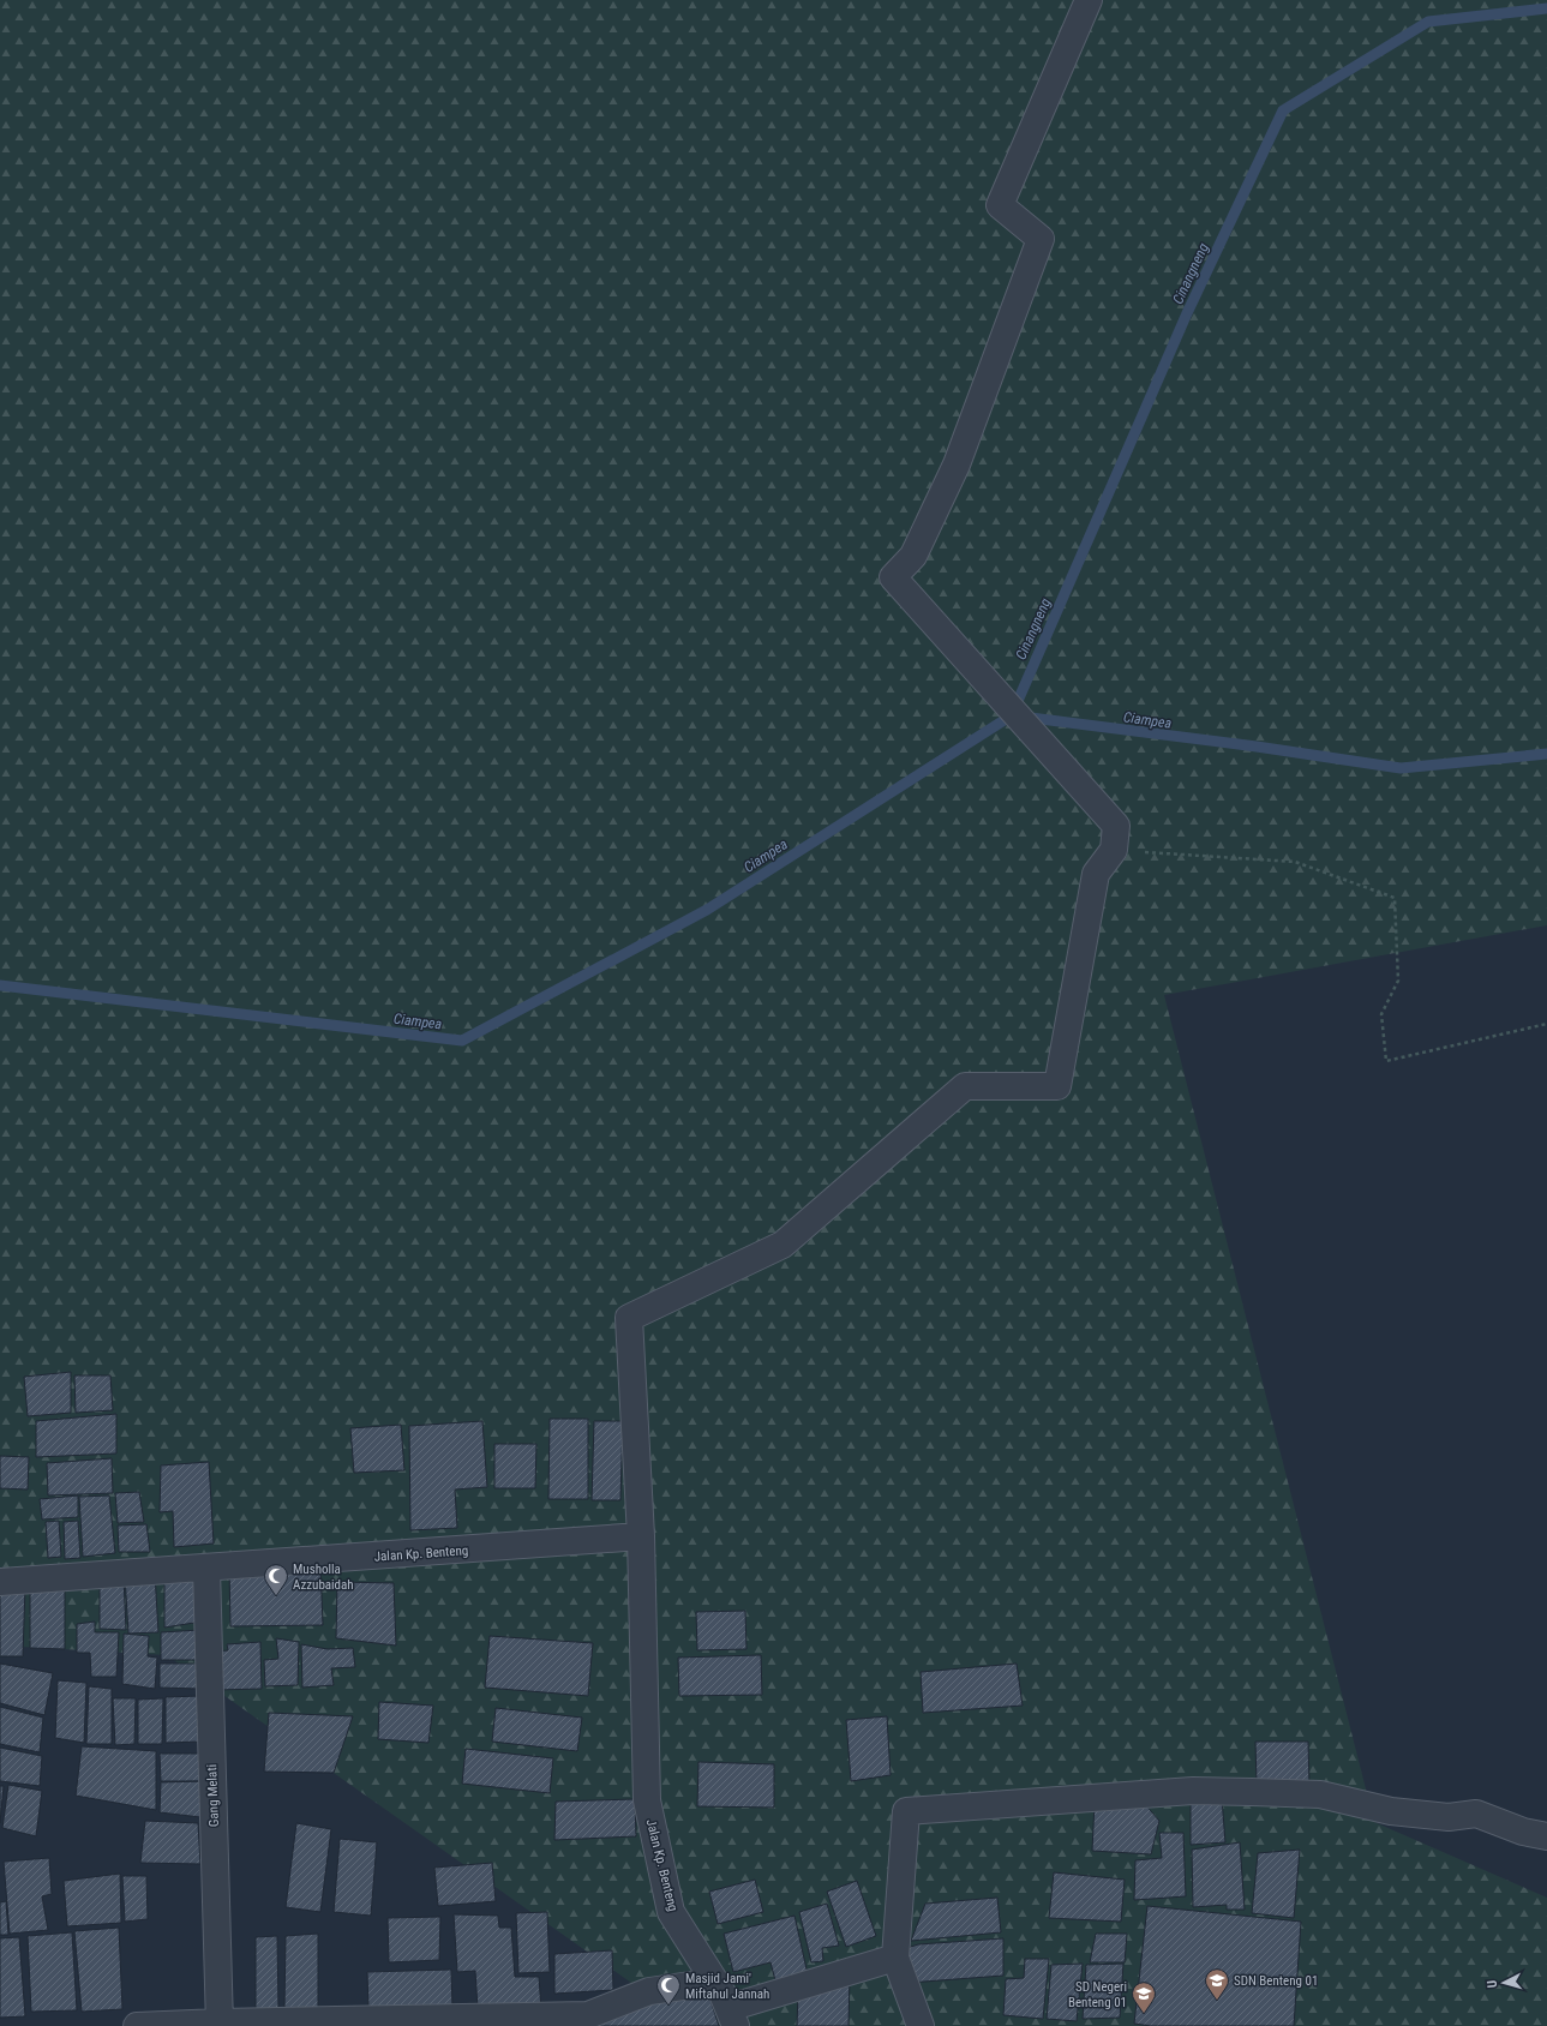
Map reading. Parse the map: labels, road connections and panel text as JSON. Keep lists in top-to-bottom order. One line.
{"streets":{"street":["Jalan Kp. Benteng","Gang Melati"]},"crossings":[["Jalan Kp. Benteng","Gang Melati"]],"water":["Cinangneng","Ciampea"],"places":{"mosque":["Musholla Azzubaidah","Masjid Jami' Miftahul Jannah"],"school or university":["SDN Benteng 01","SD Negeri Benteng 01"]},"north":"left"}
